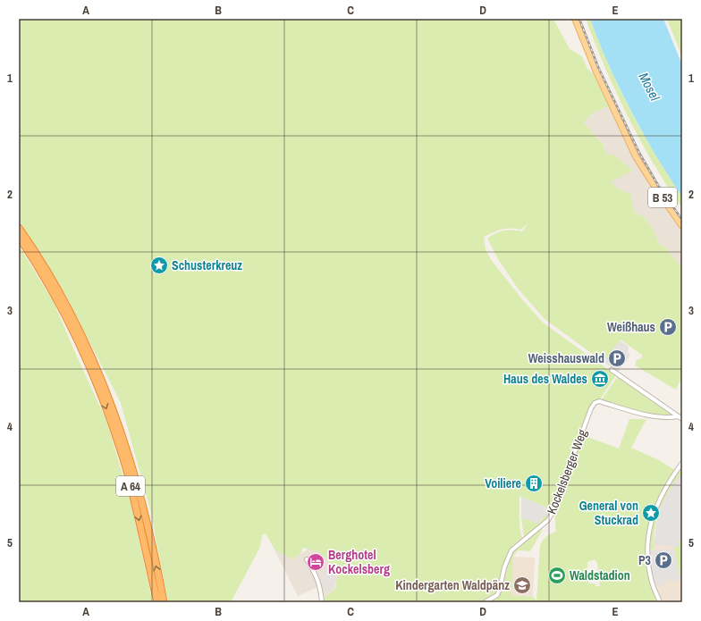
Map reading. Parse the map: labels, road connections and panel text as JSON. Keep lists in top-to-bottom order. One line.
{"streets":{"highway":["A 64"],"main road":["B 53"],"street":["Kockelsberger Weg"]},"water":["Mosel"],"places":{"place":["Schusterkreuz","General von Stuckrad"],"parking":["Weißhaus","Weisshauswald","P3"],"museum":["Haus des Waldes"],"building":["Voiliere"],"hotel":["Berghotel Kockelsberg"],"sports":["Waldstadion"],"school or university":["Kindergarten Waldpänz"]},"grid":{"columns":["A","B","C","D","E"],"rows":["1","2","3","4","5"]}}
